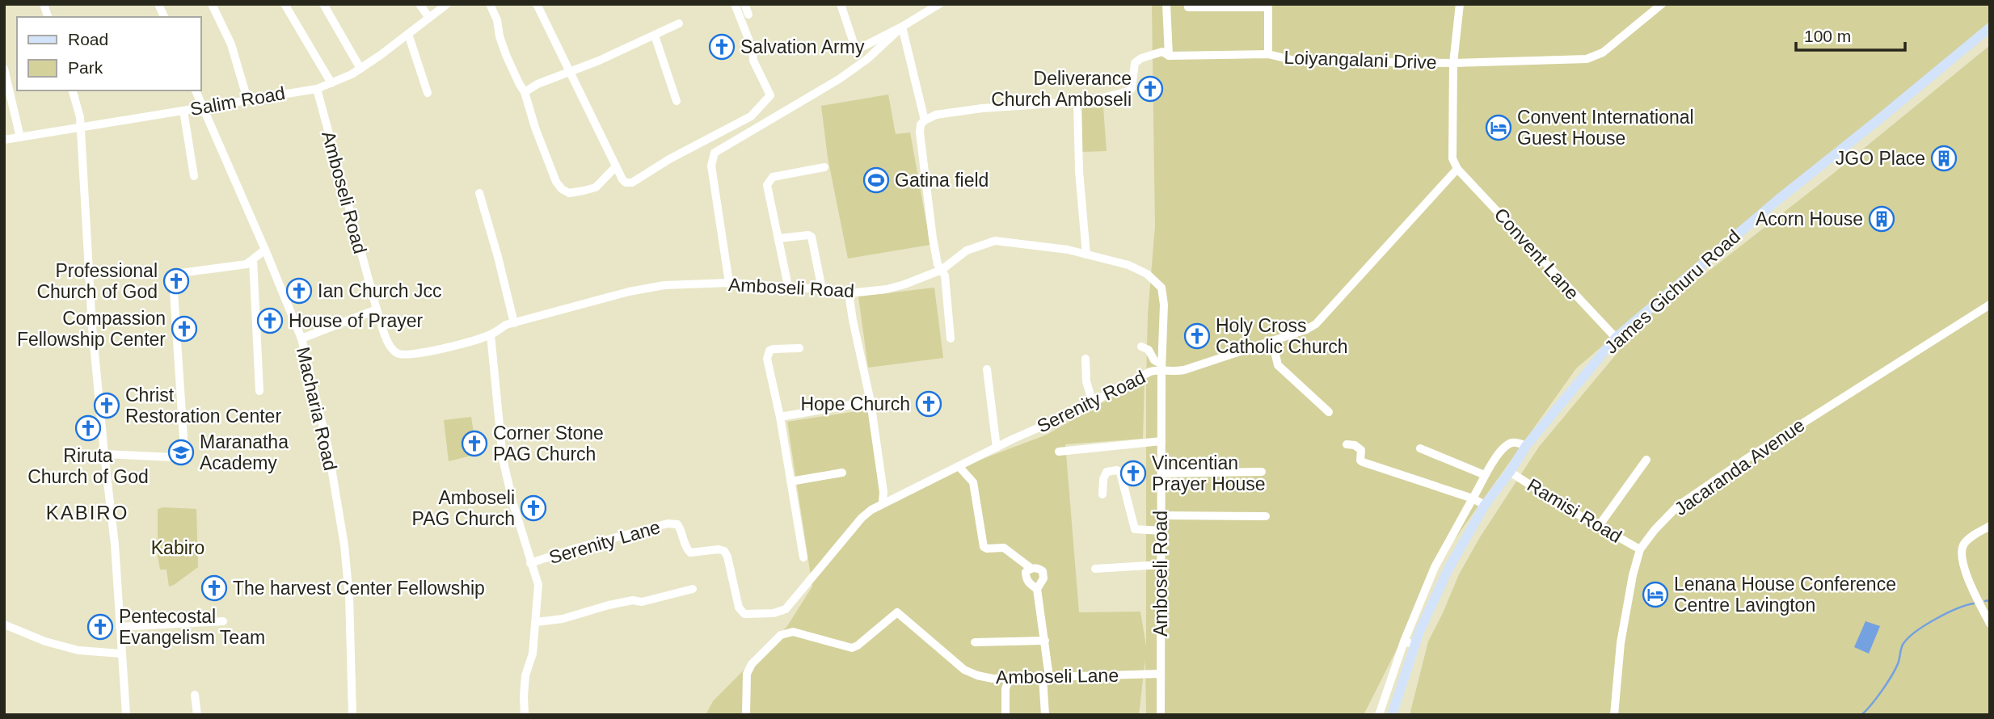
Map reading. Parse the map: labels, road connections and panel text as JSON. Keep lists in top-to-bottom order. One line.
{"streets":{"main road":["James Gichuru Road"],"street":["Loiyangalani Drive","Salim Road","Amboseli Road","Convent Lane","Serenity Road","Macharia Road","Jacaranda Avenue","Ramisi Road","Serenity Lane","Amboseli Lane"]},"crossings":[["Salim Road","Amboseli Road"],["Salim Road","Macharia Road"],["Amboseli Road","Serenity Road"],["Amboseli Road","Amboseli Lane"],["Convent Lane","James Gichuru Road"],["Convent Lane","Serenity Road"],["James Gichuru Road","Ramisi Road"],["Serenity Road","Serenity Lane"],["Jacaranda Avenue","Ramisi Road"]],"districts":["KABIRO"],"parks":["Kabiro"],"places":{"church":["Salvation Army","Deliverance Church Amboseli","Professional Church of God","Ian Church Jcc","House of Prayer","Compassion Fellowship Center","Holy Cross Catholic Church","Hope Church","Christ Restoration Center","Riruta Church of God","Corner Stone PAG Church","Vincentian Prayer House","Amboseli PAG Church","The harvest Center Fellowship","Pentecostal Evangelism Team"],"hotel":["Convent International Guest House","Lenana House Conference Centre Lavington"],"building":["JGO Place","Acorn House"],"sports":["Gatina field"],"school or university":["Maranatha Academy"]},"legend":["Road","Park"],"scale_bar":"100 m"}
